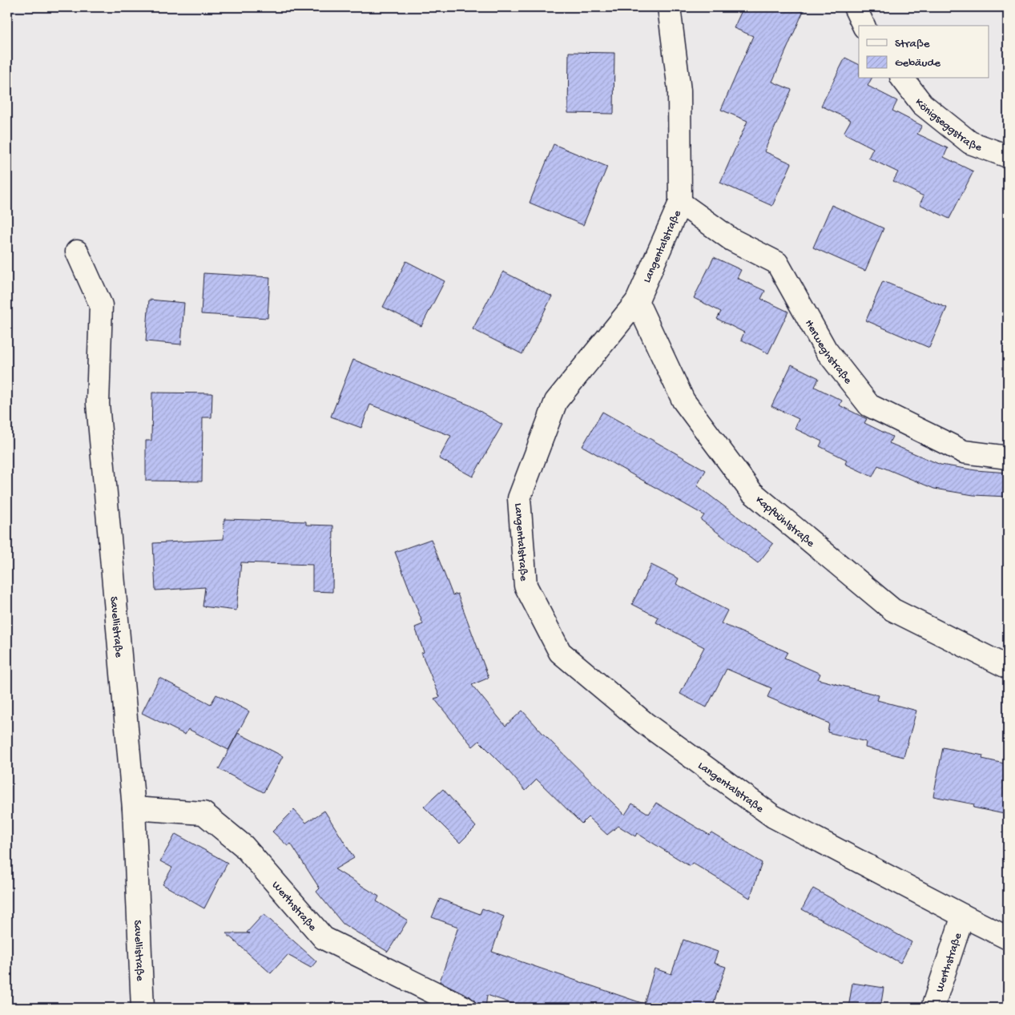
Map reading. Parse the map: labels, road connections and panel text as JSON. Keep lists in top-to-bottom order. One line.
{"streets":{"street":["Königseggstraße","Langentalstraße","Herweghstraße","Kapfbühlstraße","Savellistraße","Werthstraße"]},"crossings":[["Langentalstraße","Herweghstraße"],["Langentalstraße","Kapfbühlstraße"],["Langentalstraße","Werthstraße"],["Savellistraße","Werthstraße"]],"legend":["Straße","Gebäude"]}
